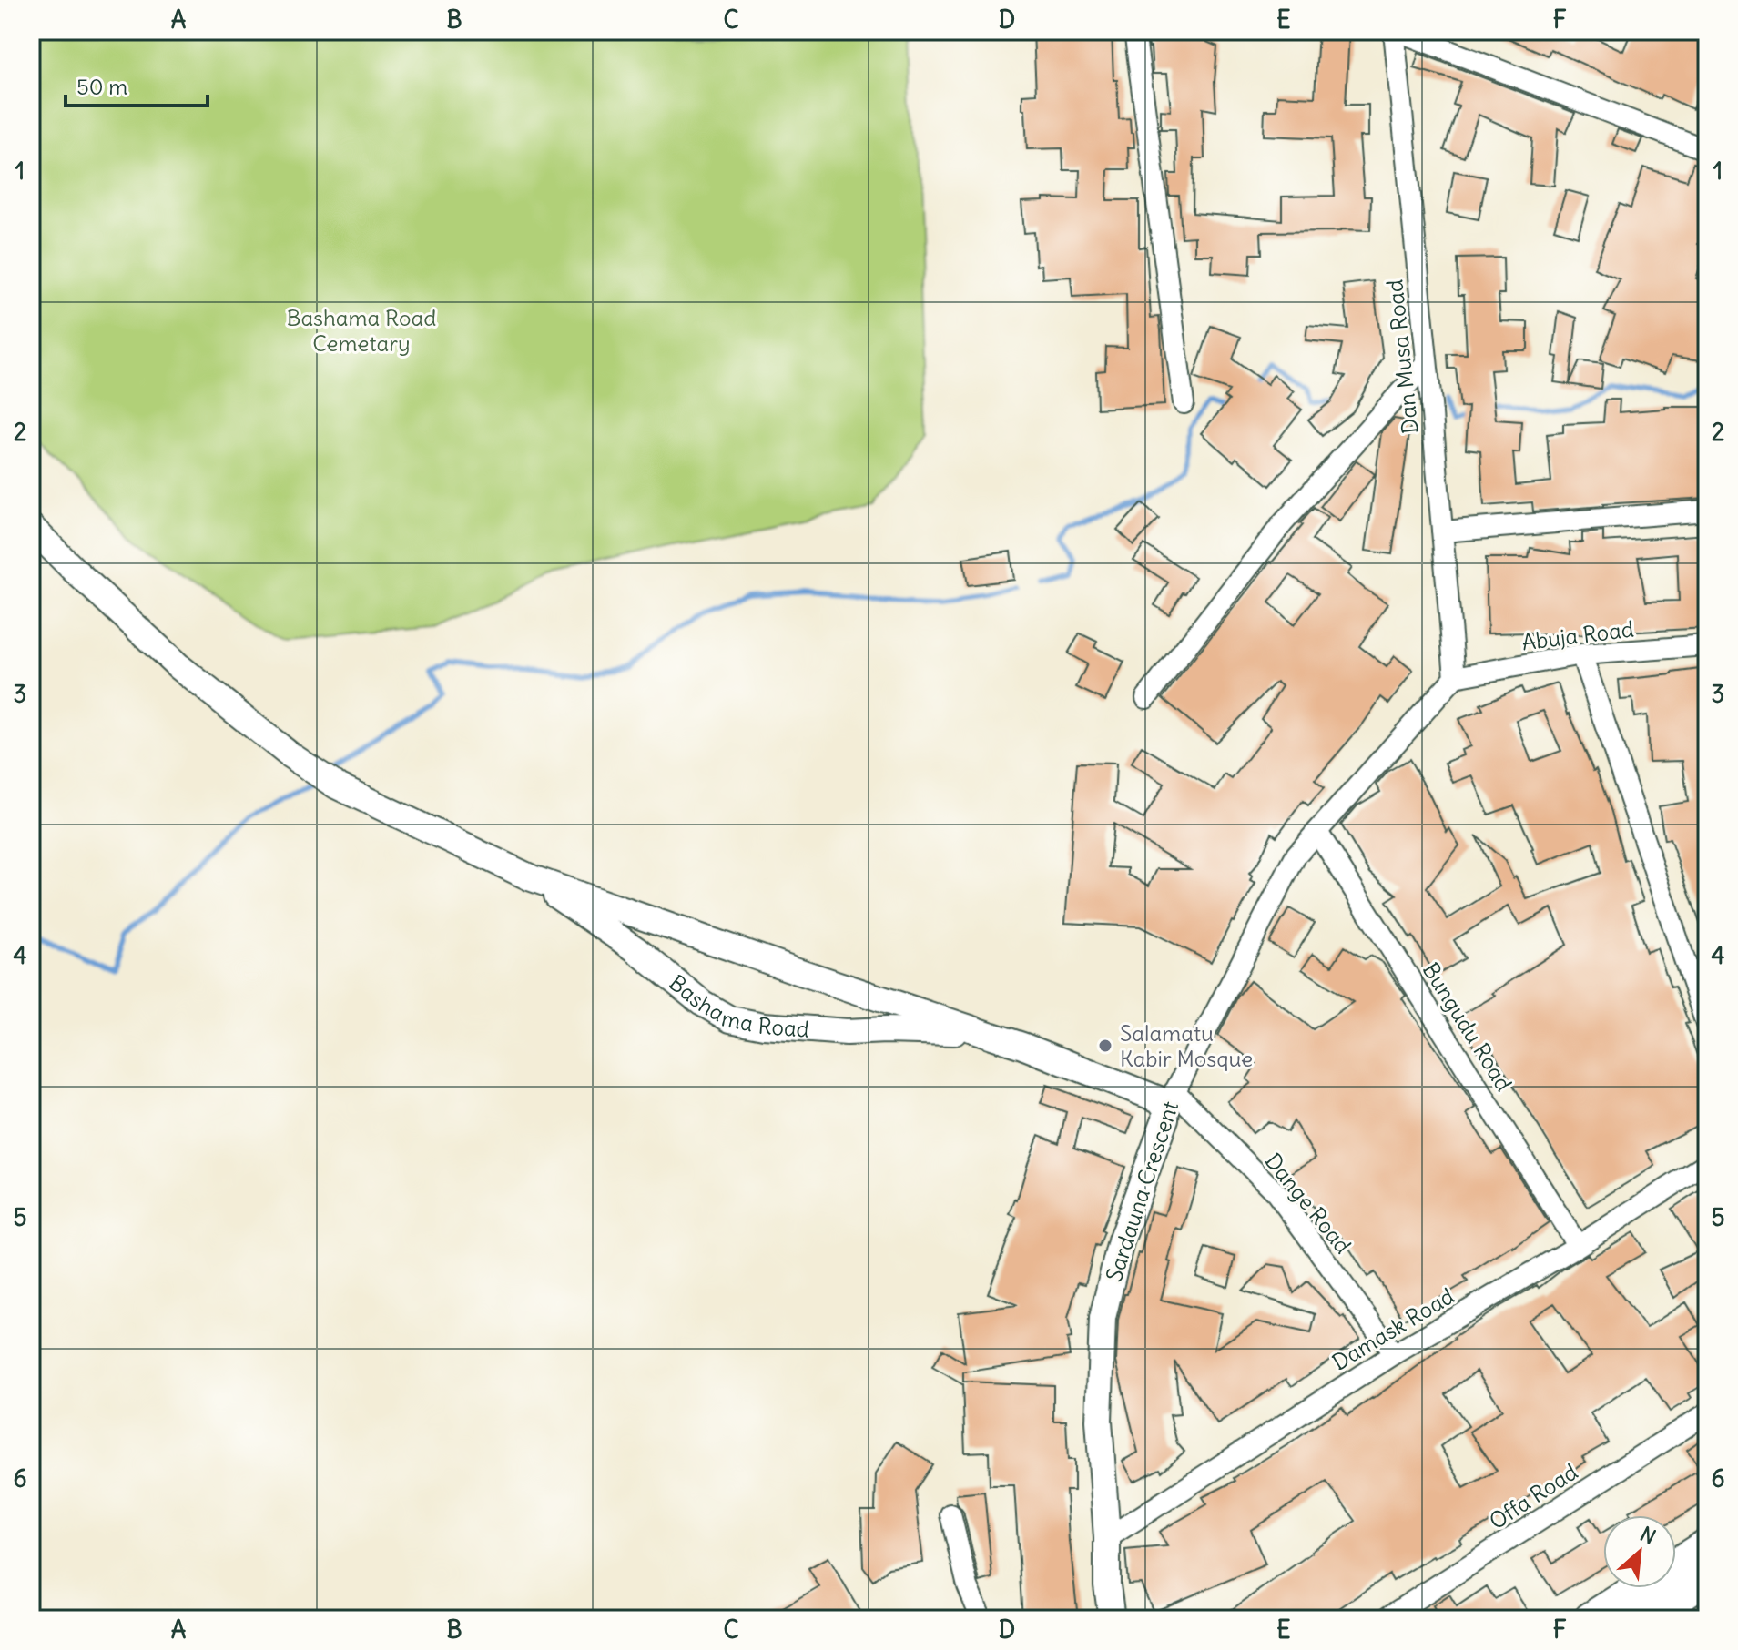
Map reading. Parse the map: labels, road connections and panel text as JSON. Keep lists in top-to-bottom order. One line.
{"streets":{"street":["Dan Musa Road","Abuja Road","Bashama Road","Bungudu Road","Sardauna Crescent","Dange Road","Damask Road","Offa Road"]},"crossings":[["Dan Musa Road","Abuja Road"],["Dan Musa Road","Sardauna Crescent"],["Abuja Road","Sardauna Crescent"],["Bashama Road","Sardauna Crescent"],["Bashama Road","Dange Road"],["Bungudu Road","Sardauna Crescent"],["Bungudu Road","Damask Road"],["Sardauna Crescent","Dange Road"],["Sardauna Crescent","Damask Road"],["Dange Road","Damask Road"]],"parks":["Bashama Road Cemetary"],"places":["Salamatu Kabir Mosque"],"scale_bar":"50 m","north":"top right","grid":{"columns":["A","B","C","D","E","F"],"rows":["1","2","3","4","5","6"]}}
